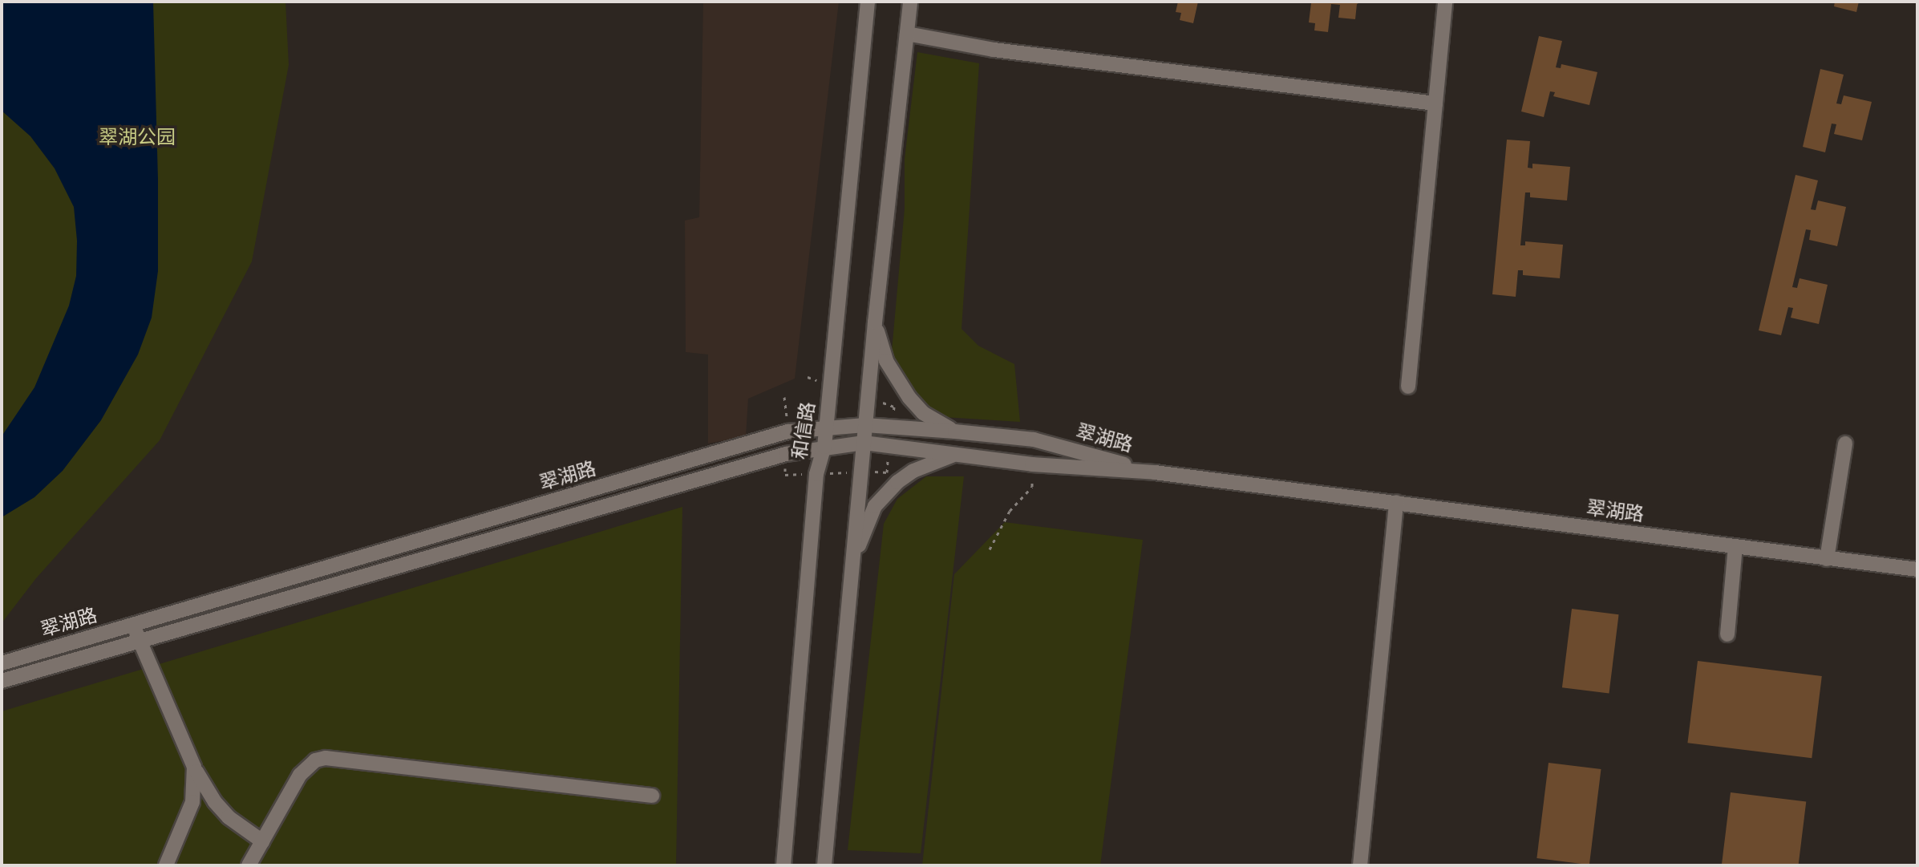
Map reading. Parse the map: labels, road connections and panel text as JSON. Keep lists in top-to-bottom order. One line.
{"streets":{"street":["和信路","翠湖路"]},"crossings":[["和信路","翠湖路"]],"parks":["翠湖公园"]}
